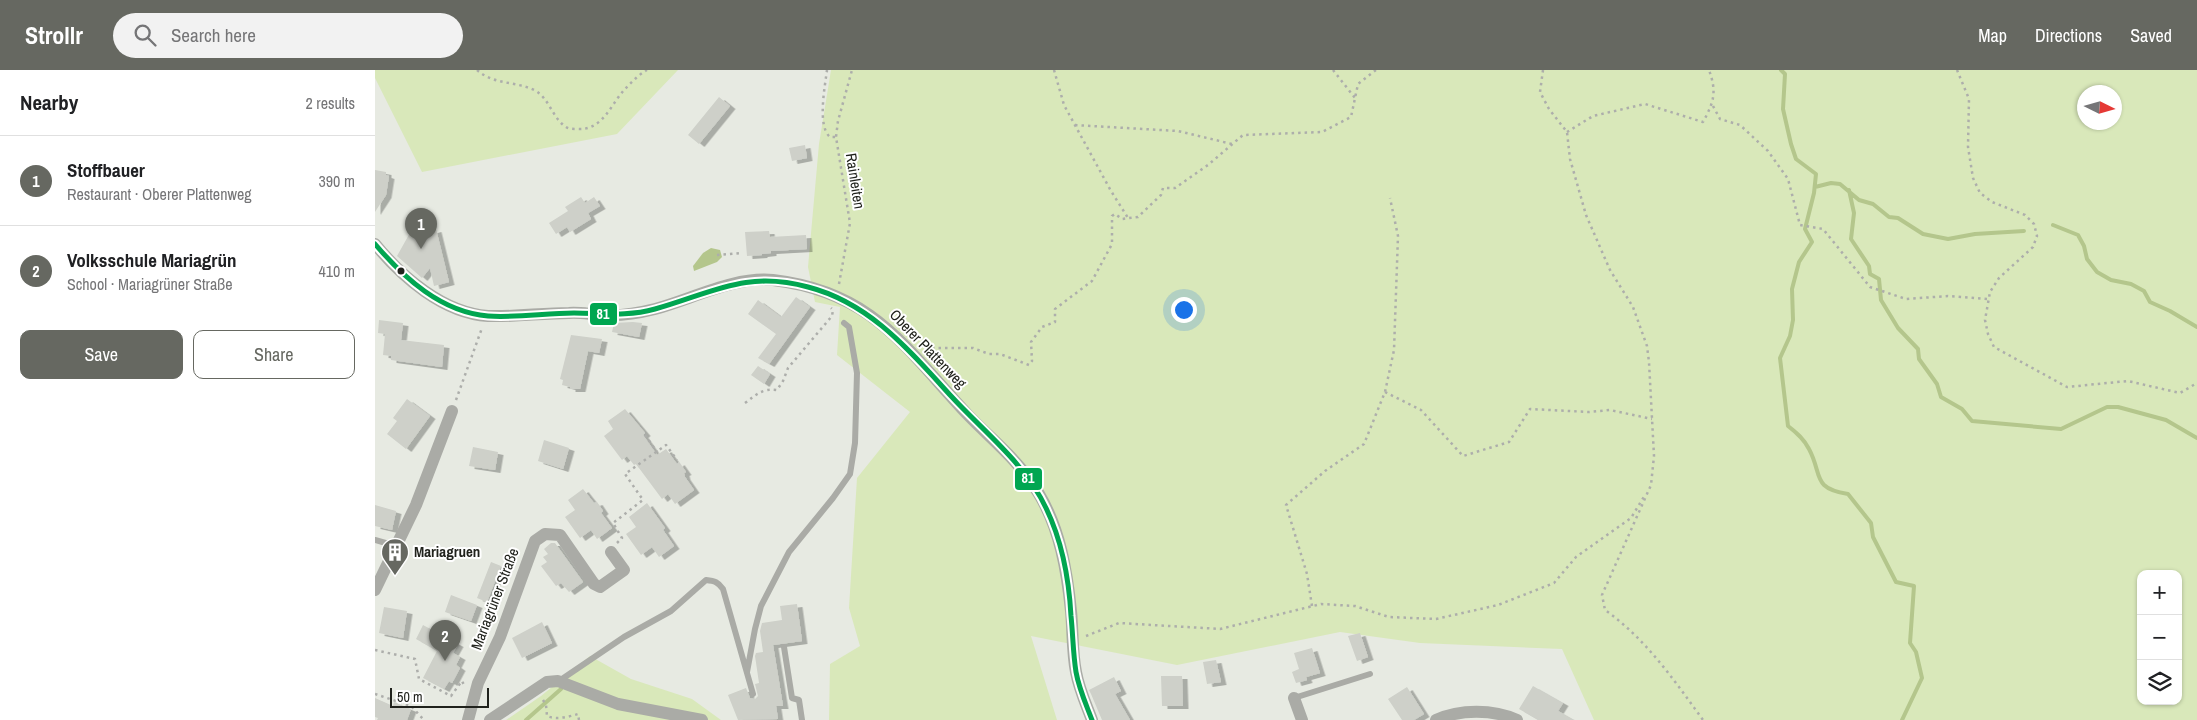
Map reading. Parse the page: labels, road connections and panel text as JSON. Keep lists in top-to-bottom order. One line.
{"streets":{"street":["Oberer Plattenweg","Mariagrüner Straße"],"path":["Rainleiten"]},"crossings":[["Rainleiten","Oberer Plattenweg"]],"places":{"building":["Mariagruen"]},"lines":["transit line 81"],"scale_bar":"50 m","north":"right","page":{"header":"Strollr","search":"Search here","nav":["Map","Directions","Saved"],"heading":["Nearby","2 results"],"list":[{"mark":"1","name":"Stoffbauer","note":"Restaurant · Oberer Plattenweg","value":"390 m"},{"mark":"2","name":"Volksschule Mariagrün","note":"School · Mariagrüner Straße","value":"410 m"}],"pins":["1","2"],"buttons":["Save","Share"],"map_buttons":["+","−"],"scale":"50 m"}}
